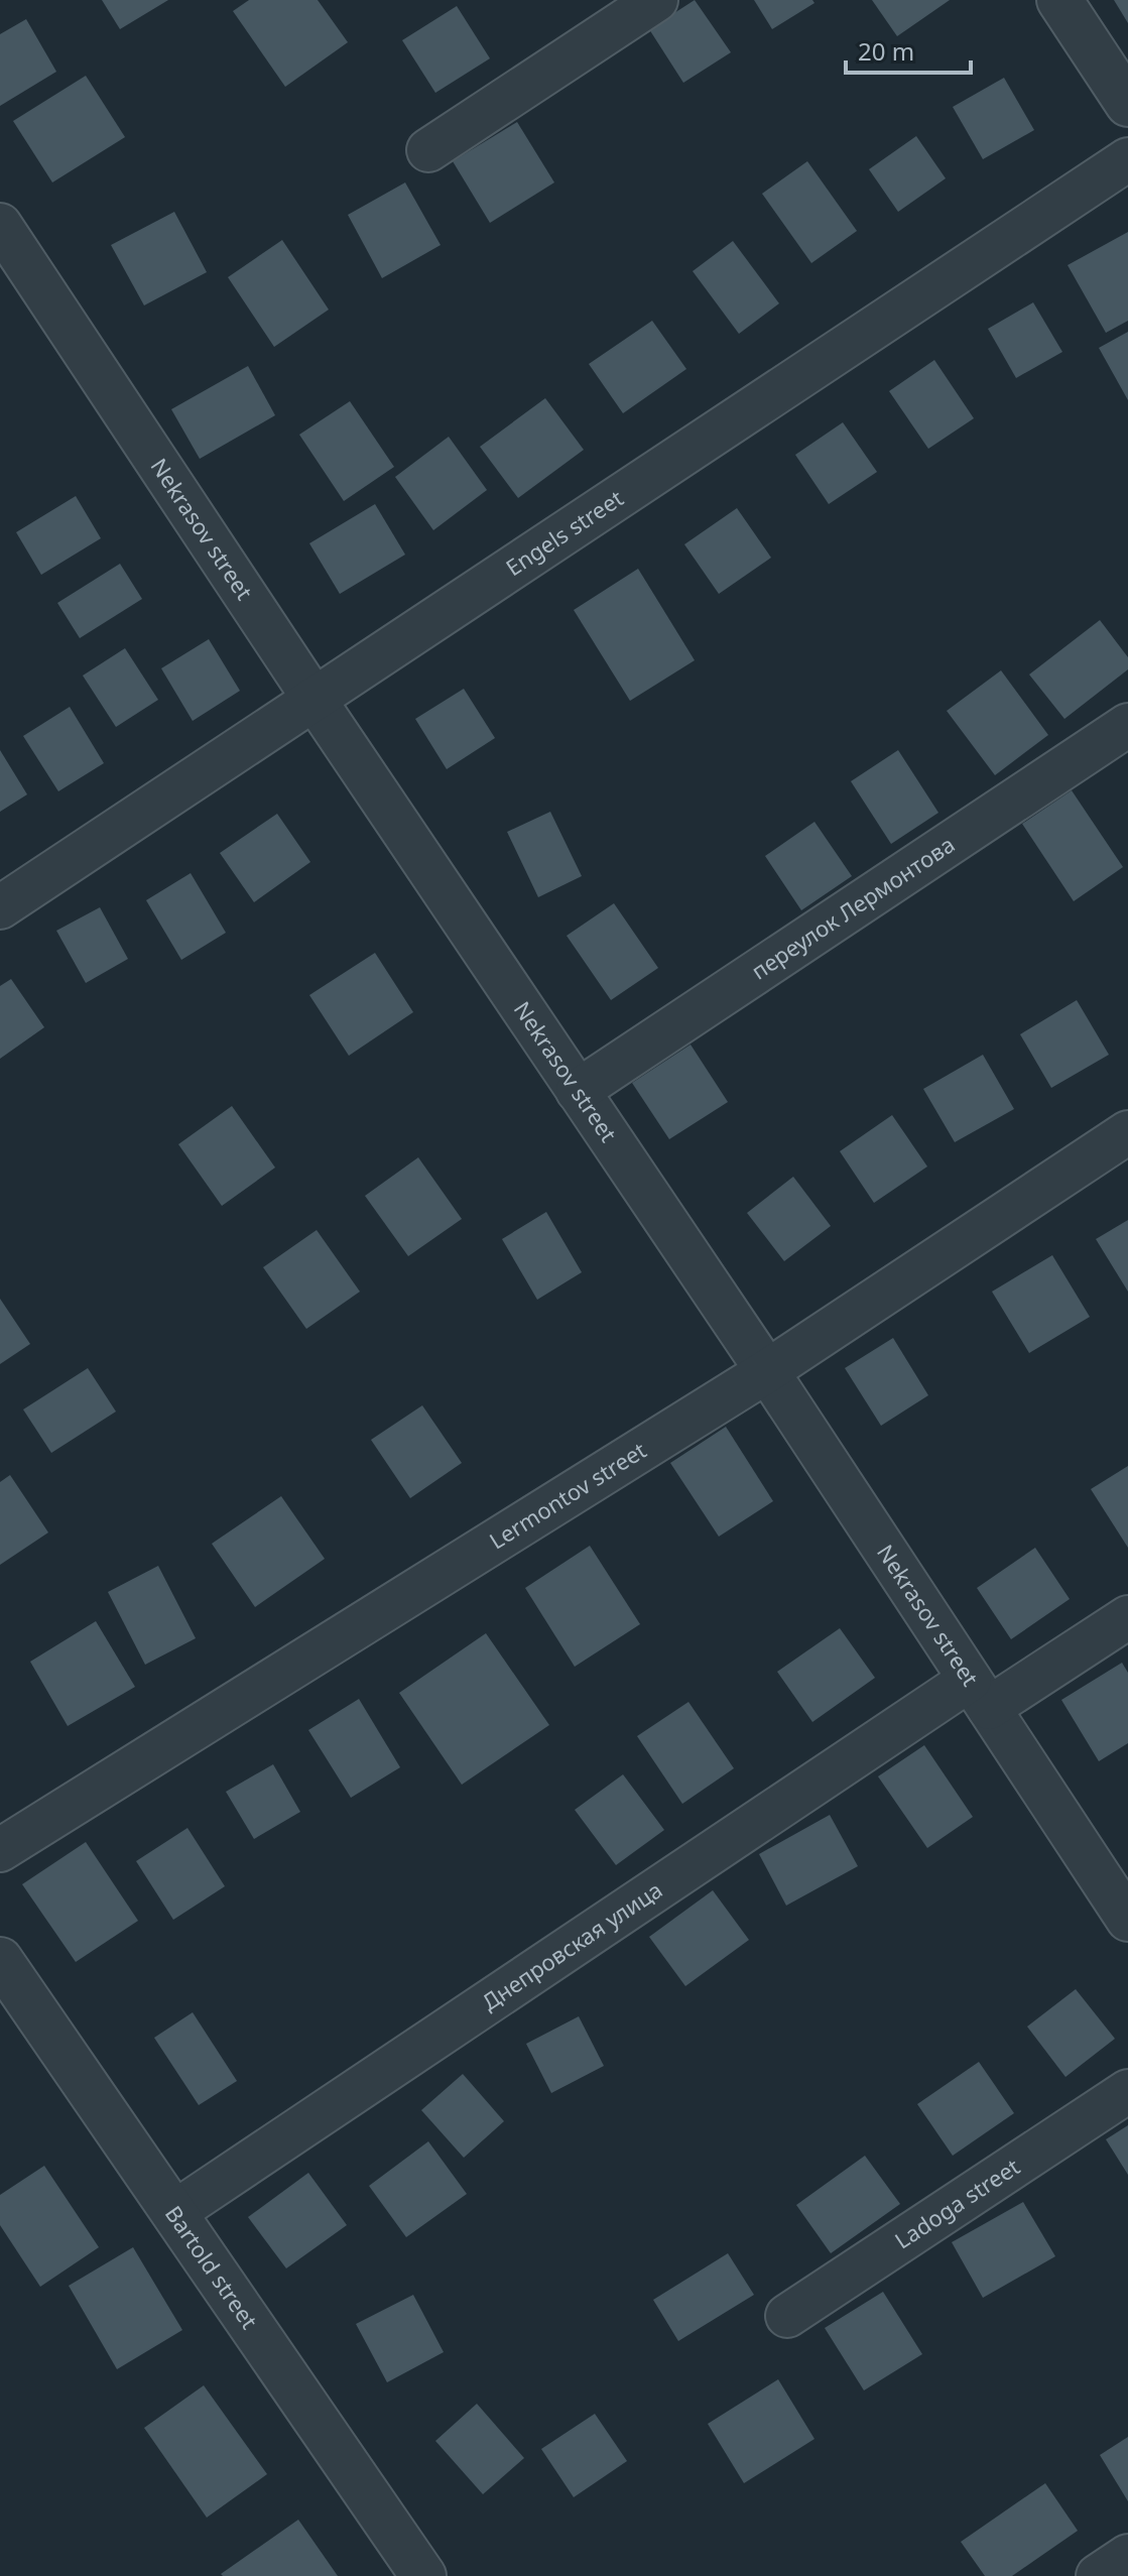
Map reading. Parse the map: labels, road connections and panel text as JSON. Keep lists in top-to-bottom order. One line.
{"streets":{"street":["Nekrasov street","Engels street","переулок Лермонтова","Lermontov street","Днепровская улица","Ladoga street","Bartold street"]},"crossings":[["Nekrasov street","Engels street"],["Nekrasov street","переулок Лермонтова"],["Nekrasov street","Lermontov street"],["Nekrasov street","Днепровская улица"],["Днепровская улица","Bartold street"]],"scale_bar":"20 m"}
